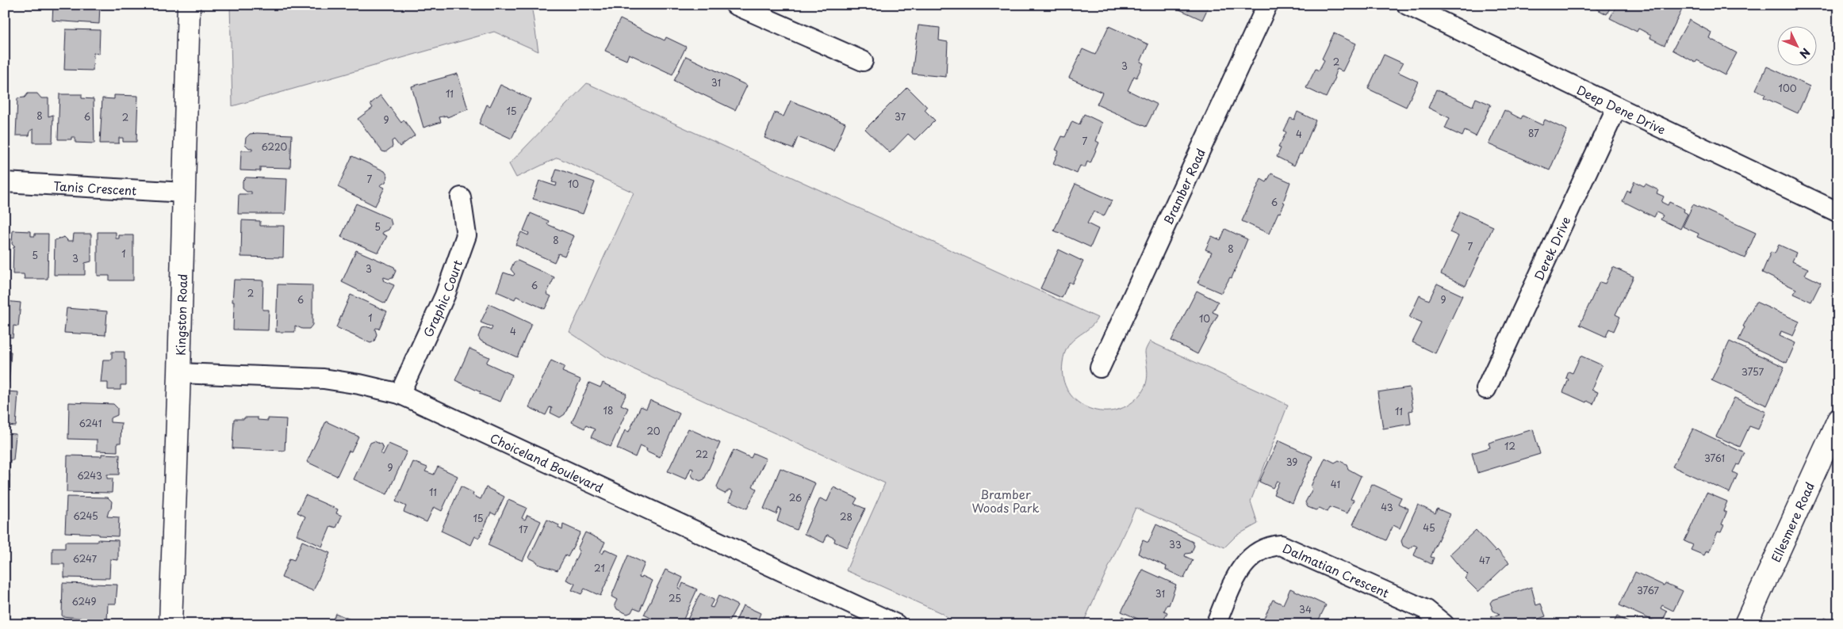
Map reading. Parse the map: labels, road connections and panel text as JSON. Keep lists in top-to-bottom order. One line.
{"streets":{"street":["Deep Dene Drive","Bramber Road","Tanis Crescent","Derek Drive","Graphic Court","Kingston Road","Choiceland Boulevard","Ellesmere Road","Dalmatian Crescent"]},"crossings":[["Deep Dene Drive","Derek Drive"],["Tanis Crescent","Kingston Road"],["Graphic Court","Choiceland Boulevard"],["Kingston Road","Choiceland Boulevard"]],"parks":["Bramber Woods Park"],"house_numbers":["2","3","31","100","11","15","8","6","37","2","9","87","4","7","6220","7","10","6","5","8","7","8","1","5","3","3","6","2","6","9","1","10","4","3757","18","11","6241","20","12","22","3761","39","9","6243","41","11","26","43","6245","28","15","45","17","33","6247","47","21","3767","31","25","6249","34"],"north":"bottom right"}
